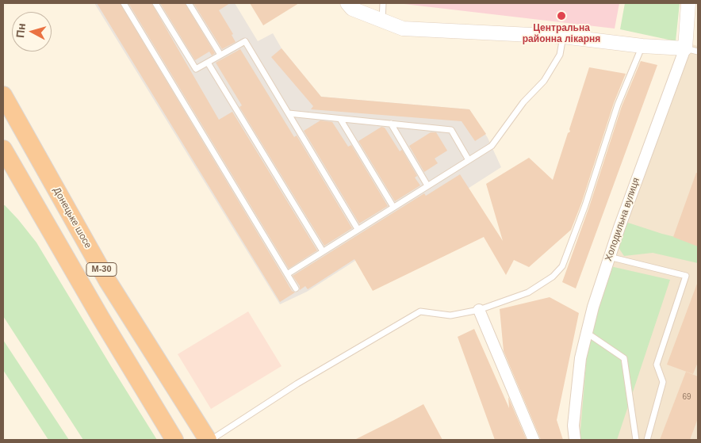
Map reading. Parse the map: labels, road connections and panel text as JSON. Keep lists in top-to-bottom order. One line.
{"streets":{"highway":["Донецьке шосе","М-30"],"street":["Холодильна вулиця"]},"places":["Центральна районна лікарня"],"house_numbers":["69"],"north":"left"}
